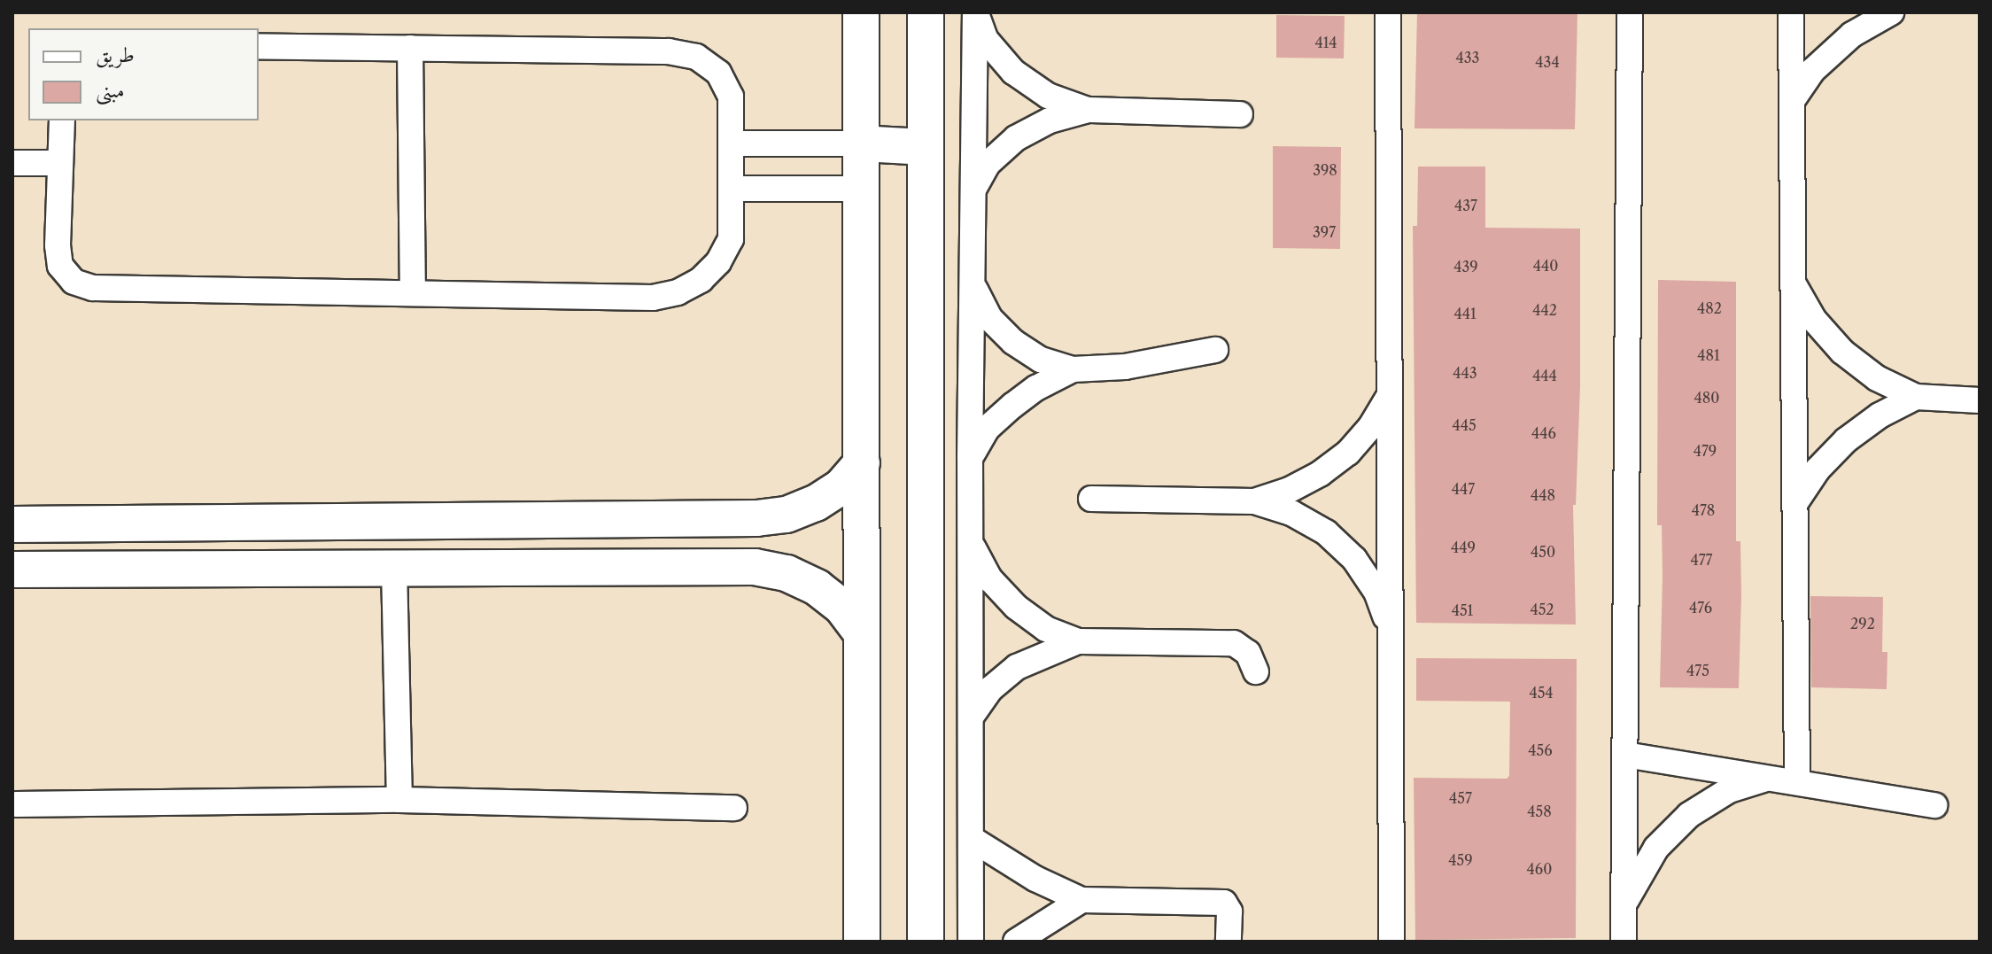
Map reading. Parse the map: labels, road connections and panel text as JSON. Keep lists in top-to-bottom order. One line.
{"house_numbers":["414","433","434","398","437","397","440","439","482","442","441","481","443","444","480","445","446","479","447","448","478","449","450","477","476","452","451","292","475","454","456","457","458","459","460"],"legend":["طريق","مبنى"]}
